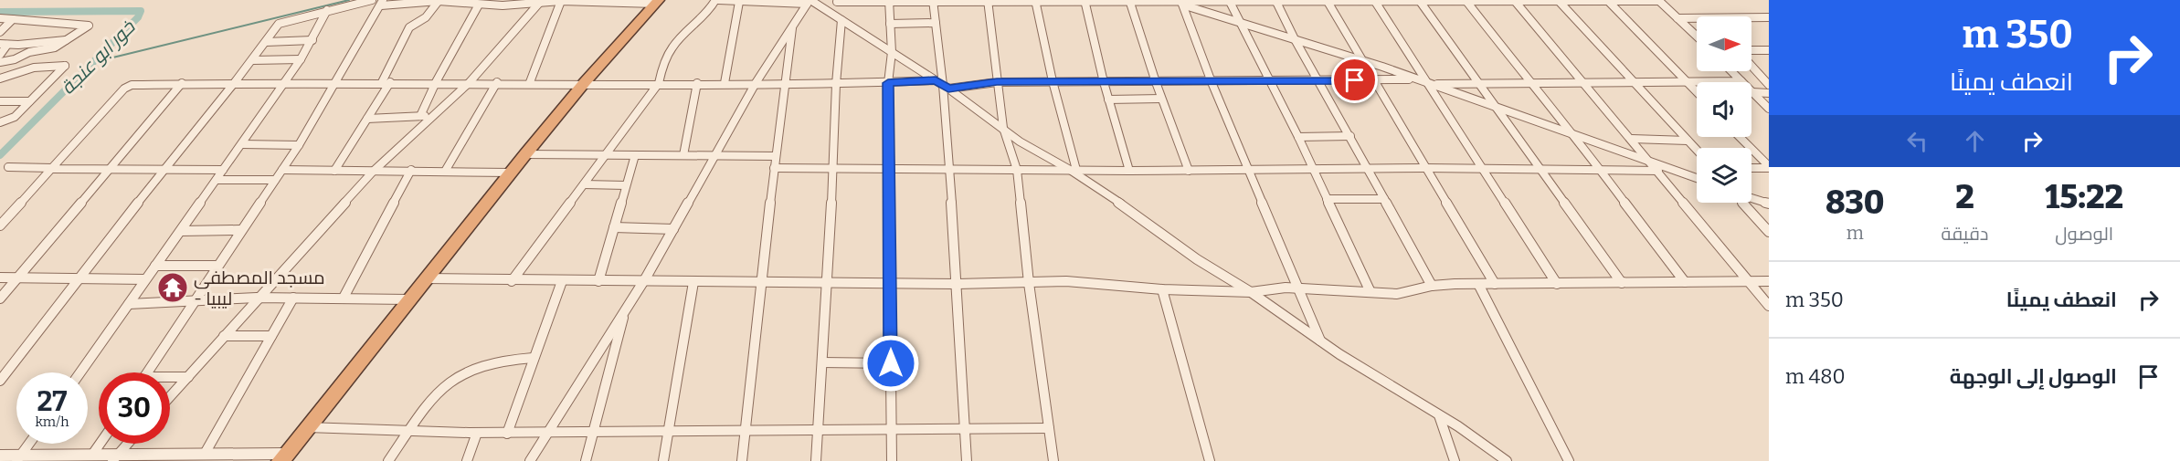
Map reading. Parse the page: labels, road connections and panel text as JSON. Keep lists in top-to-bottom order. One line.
{"water":["خور ابو عنجة"],"places":{"temple":["مسجد المصطفى - ليبيا"]},"north":"right","page":{"turn":["350 m","انعطف يمينًا"],"eta":["15:22","الوصول","2","دقيقة","830","m"],"list":[{"name":"انعطف يمينًا","value":"350 m"},{"name":"الوصول إلى الوجهة","value":"480 m"}],"speed":"27 km/h","limit":"30"}}
